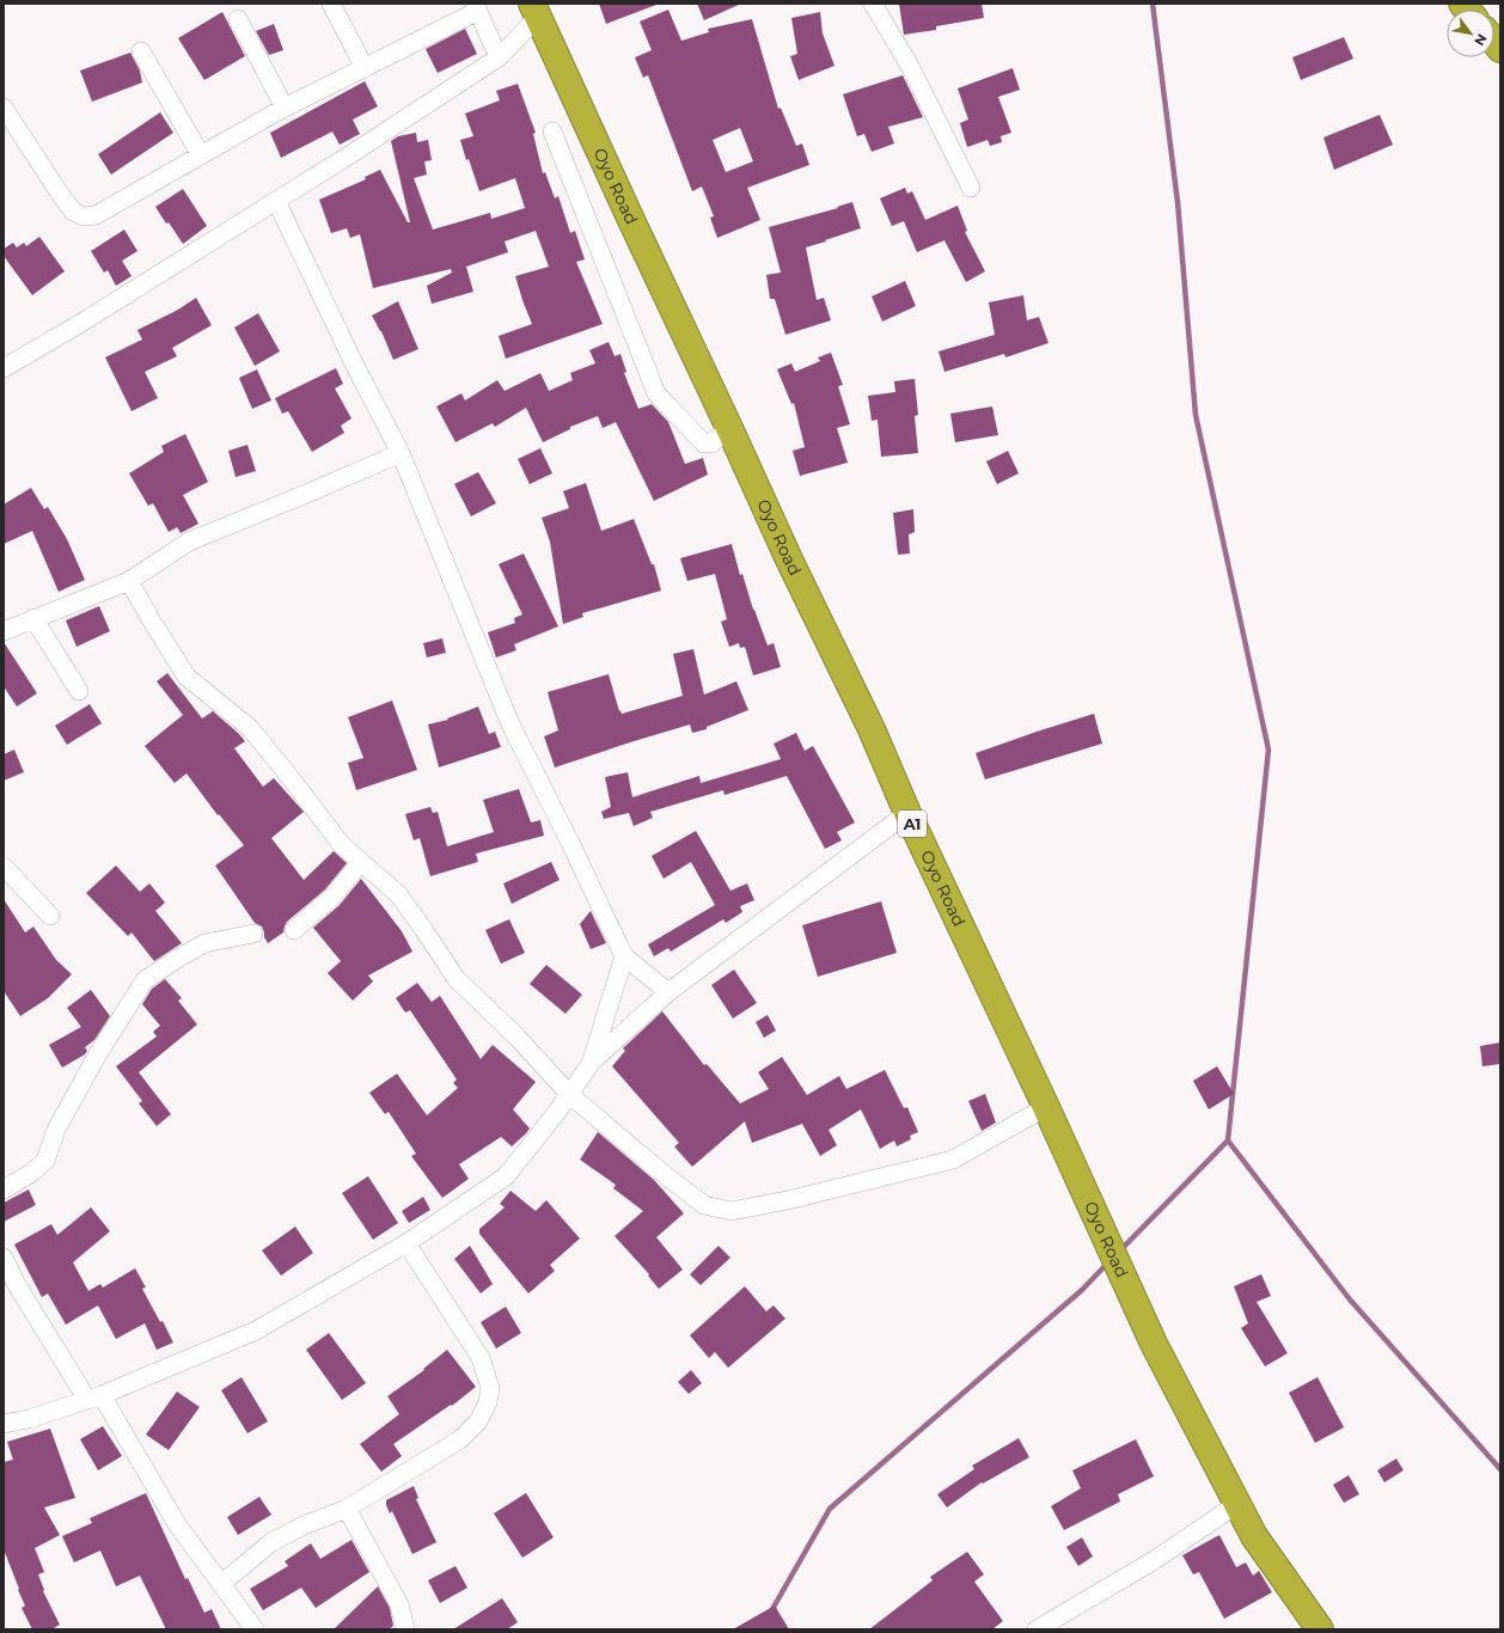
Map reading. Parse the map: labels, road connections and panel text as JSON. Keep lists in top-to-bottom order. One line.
{"streets":{"highway":["Oyo Road","A1"]},"north":"bottom right"}
